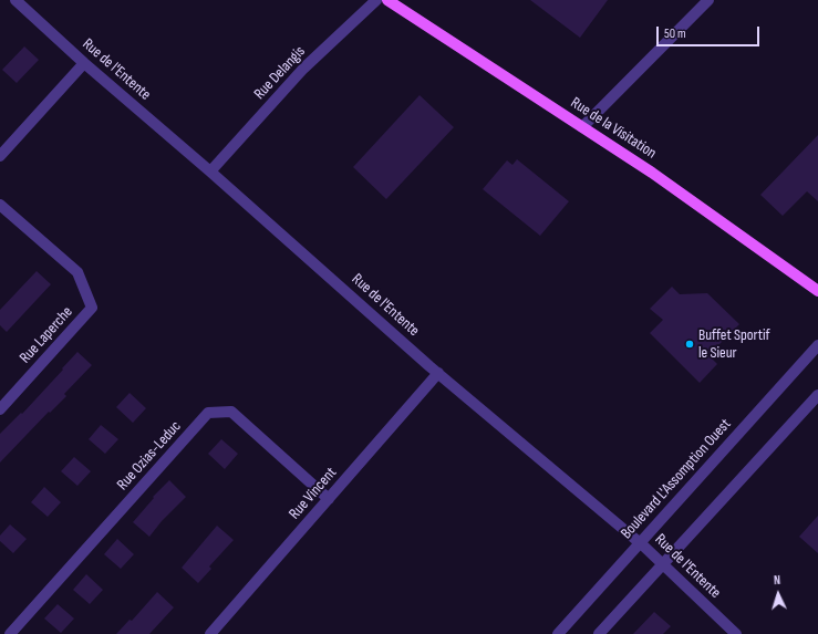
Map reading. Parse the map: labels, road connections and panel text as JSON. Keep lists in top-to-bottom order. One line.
{"streets":{"main road":["Rue de la Visitation"],"street":["Rue de l'Entente","Rue Delangis","Rue Laperche","Rue Ozias-Leduc","Boulevard L'Assomption Ouest","Rue Vincent"]},"crossings":[["Rue de l'Entente","Rue Delangis"],["Rue de l'Entente","Boulevard L'Assomption Ouest"],["Rue de l'Entente","Rue Vincent"],["Rue Ozias-Leduc","Rue Vincent"]],"places":["Buffet Sportif le Sieur"],"scale_bar":"50 m","north":"top"}
